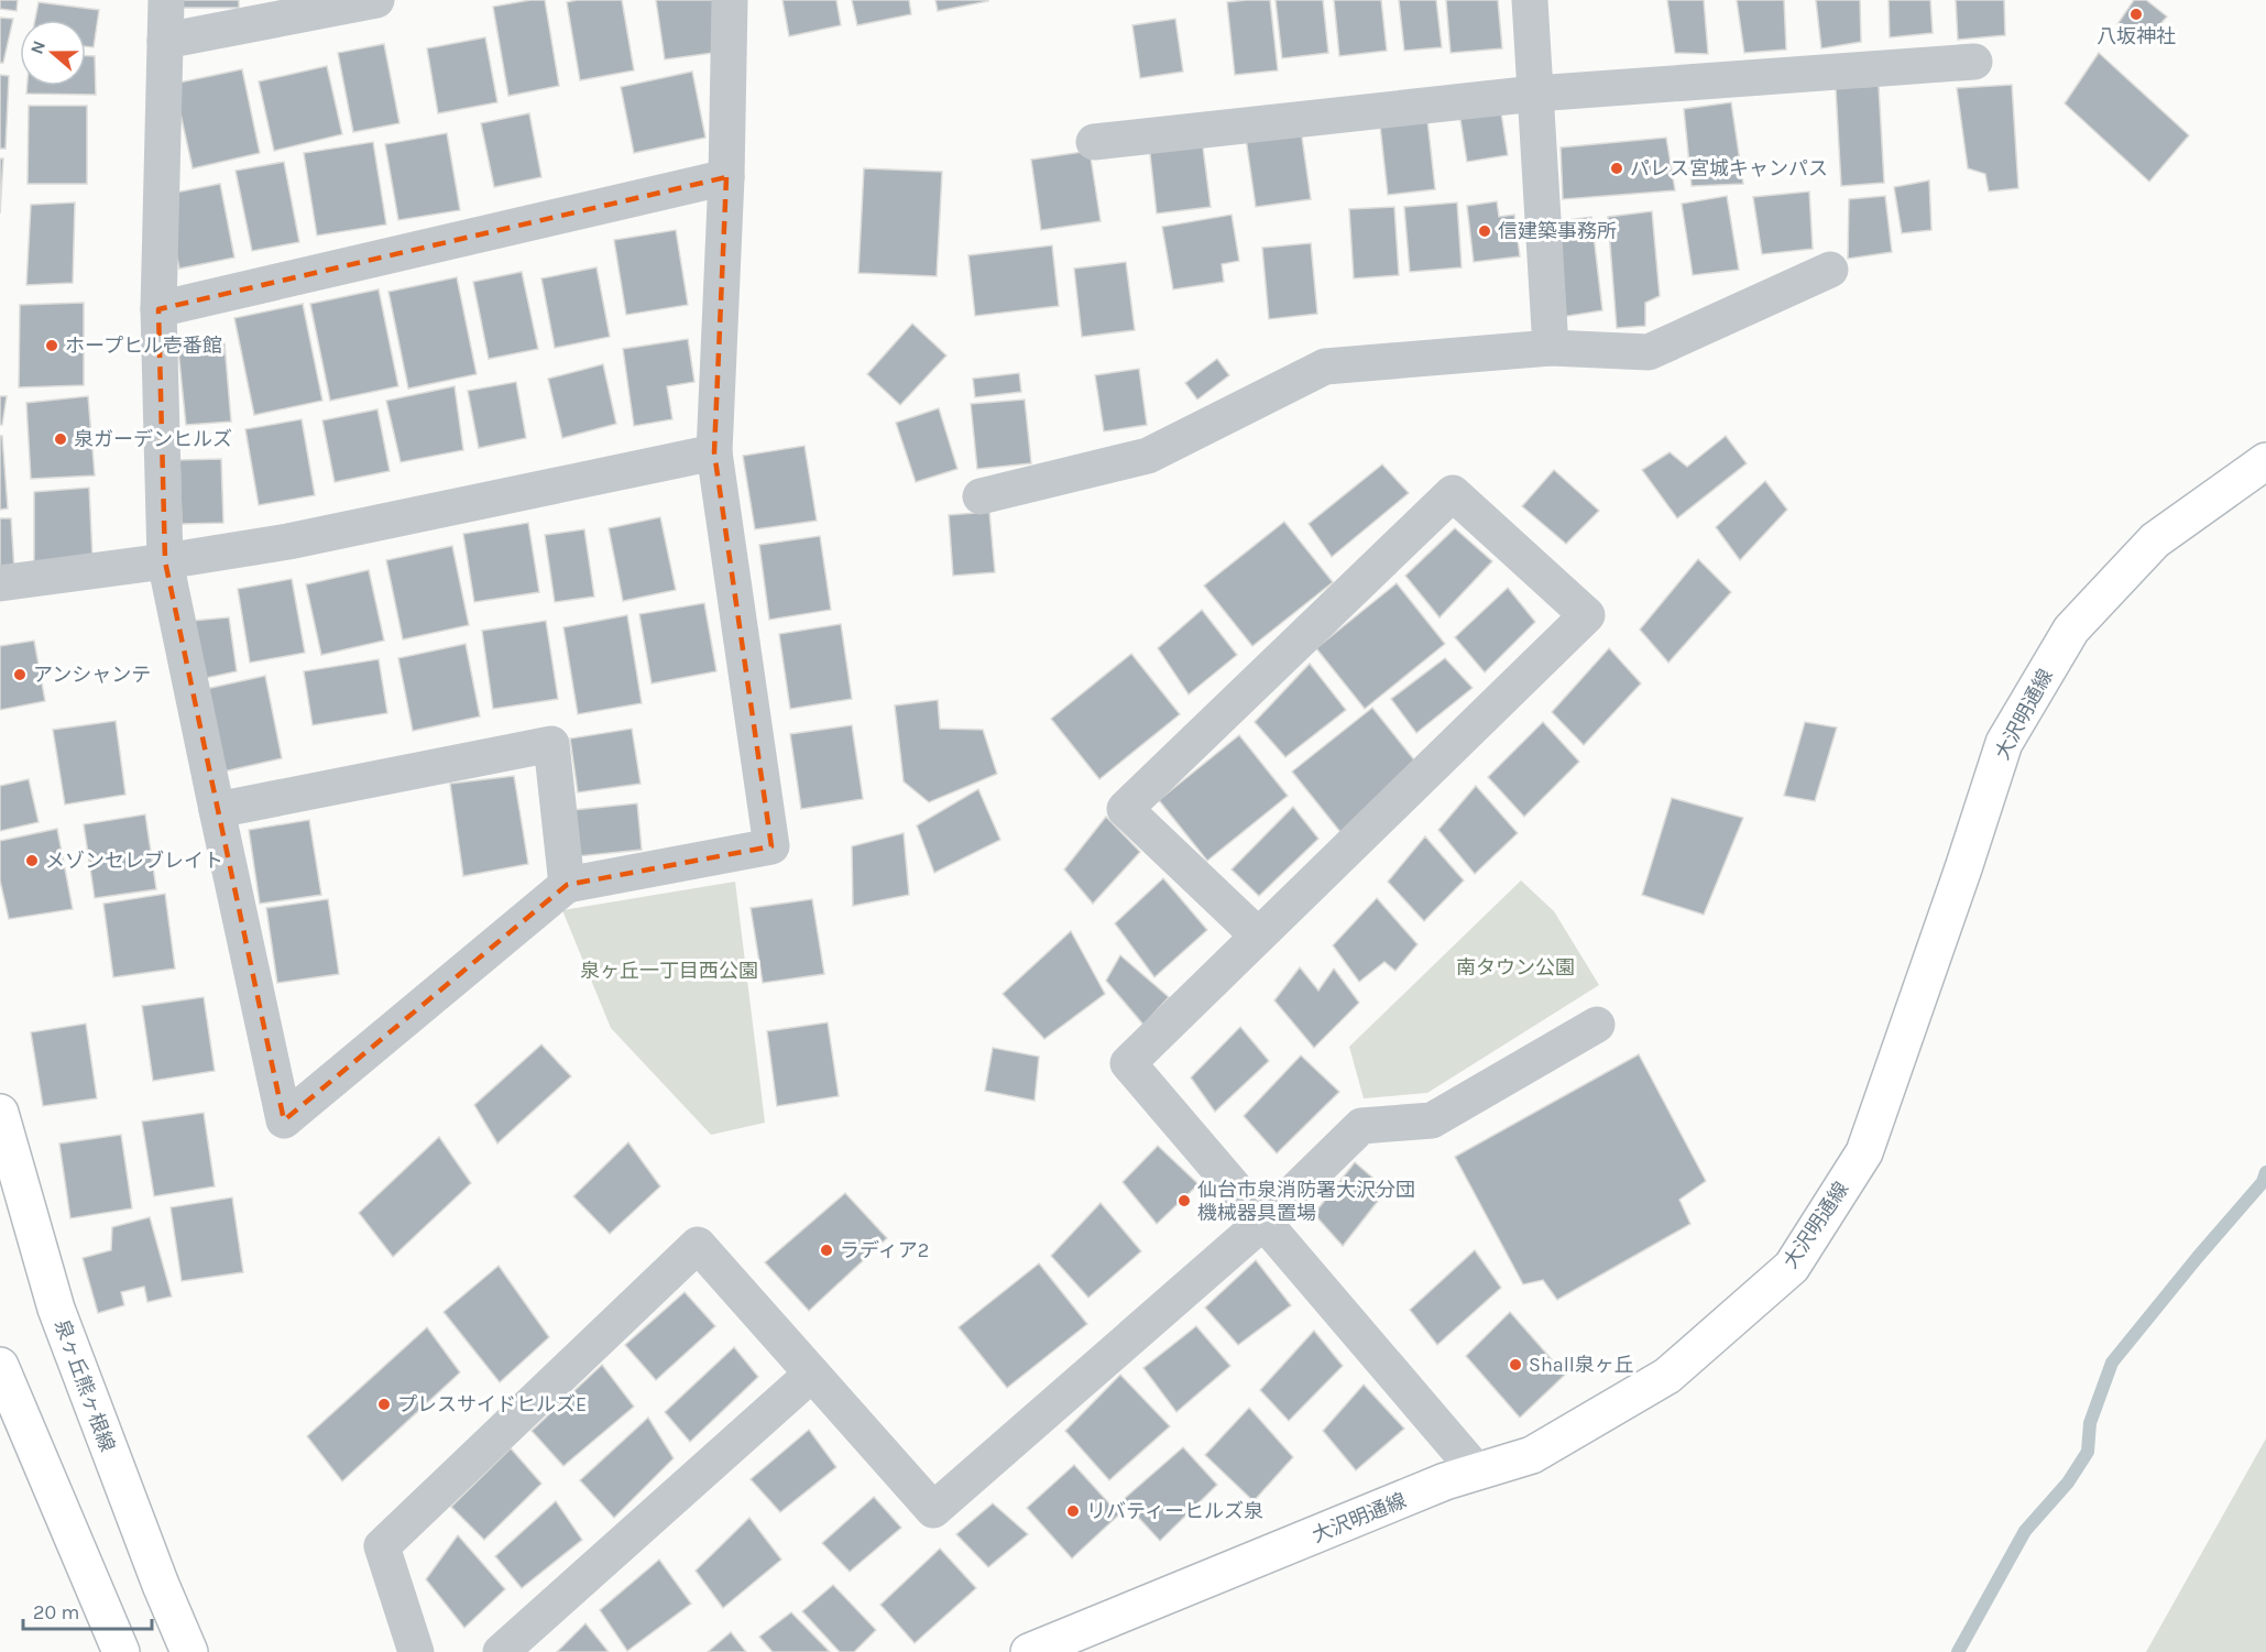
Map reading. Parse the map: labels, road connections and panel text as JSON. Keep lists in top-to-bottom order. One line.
{"streets":{"street":["大沢明通線","泉ヶ丘熊ヶ根線"]},"parks":["南タウン公園","泉ヶ丘一丁目西公園"],"places":["八坂神社","パレス宮城キャンパス","信建築事務所","ホープヒル壱番館","泉ガーデンヒルズ","アンシャンテ","メゾンセレブレイト","仙台市泉消防署大沢分団 機械器具置場","ラディア2","Shall泉ヶ丘","プレスサイドヒルズE","リバティーヒルズ泉"],"scale_bar":"20 m","north":"left"}
